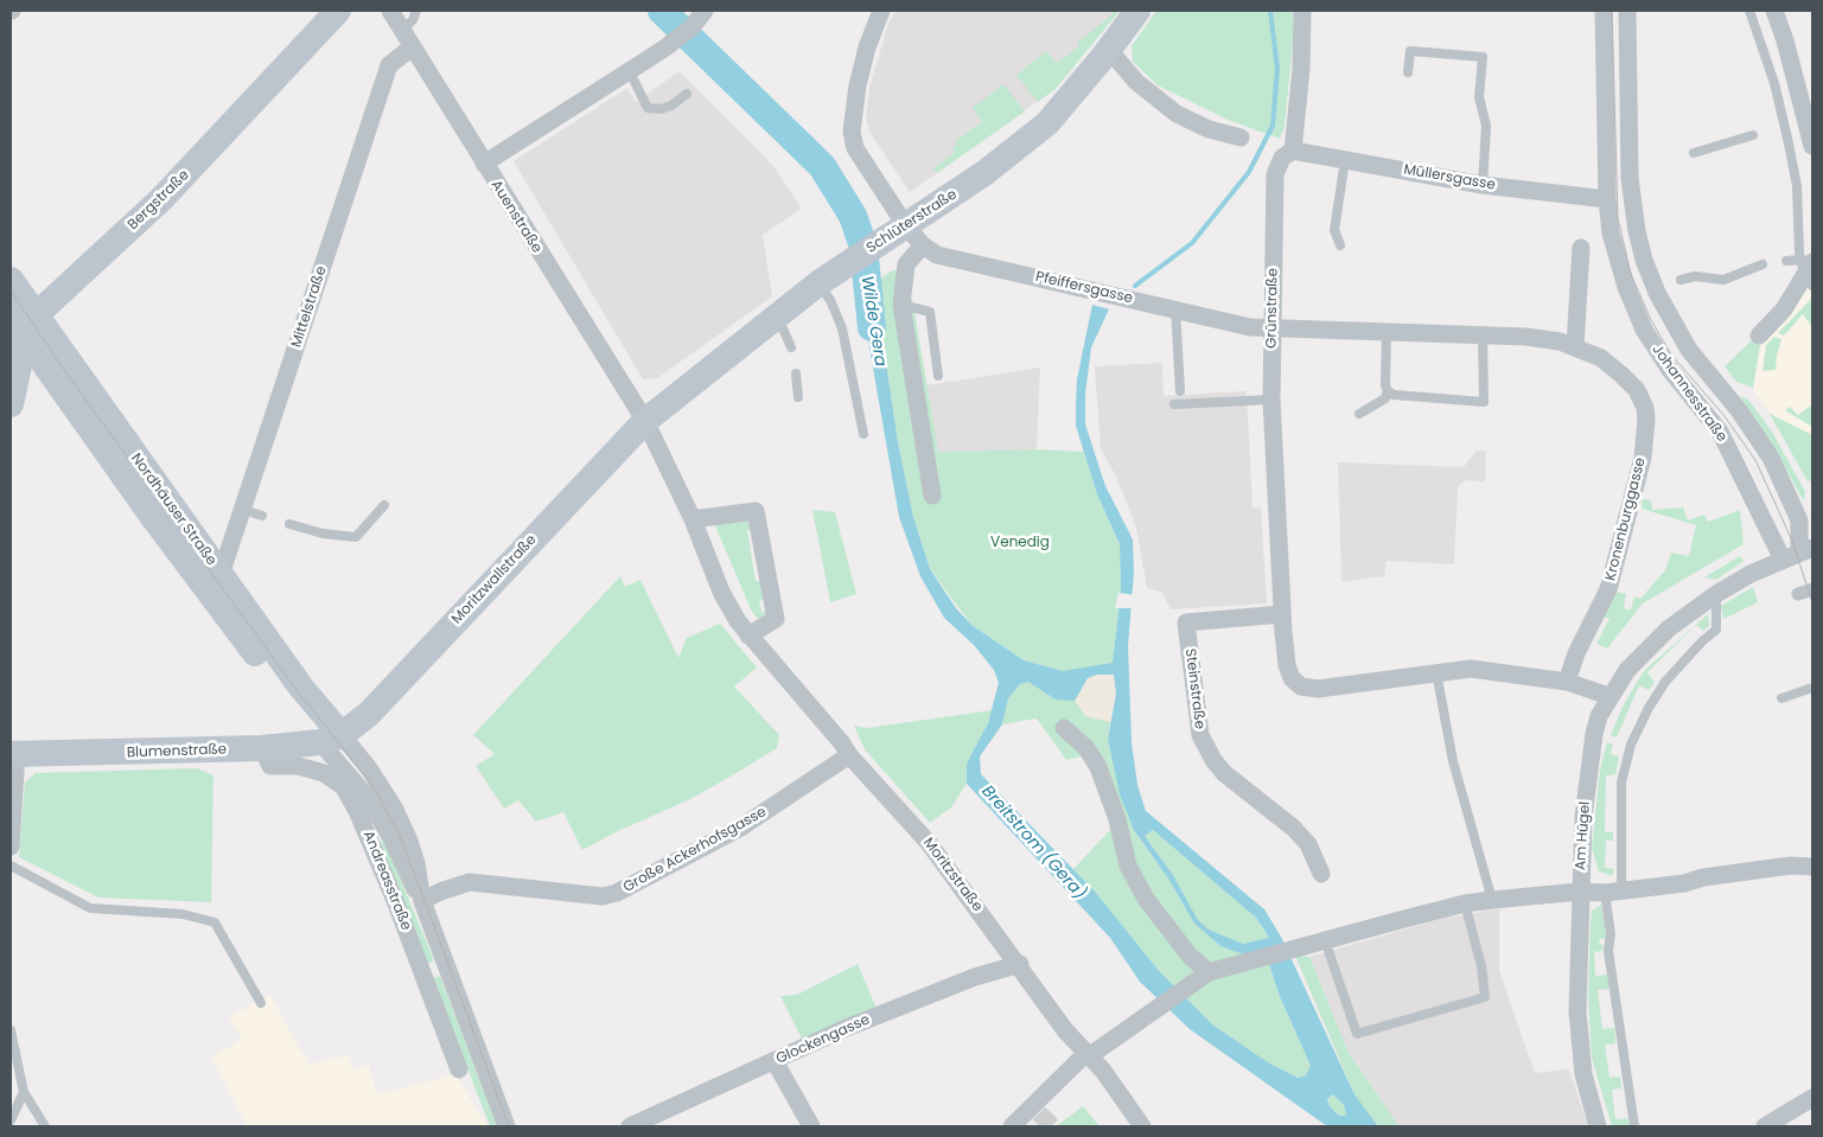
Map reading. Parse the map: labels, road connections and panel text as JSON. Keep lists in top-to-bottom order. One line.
{"streets":{"main road":["Bergstraße","Schlüterstraße","Nordhäuser Straße","Moritzwallstraße","Blumenstraße"],"street":["Müllersgasse","Auenstraße","Pfeiffersgasse","Mittelstraße","Grünstraße","Johannesstraße","Kronenburggasse","Steinstraße","Am Hügel","Große Ackerhofsgasse","Moritzstraße","Andreasstraße","Glockengasse"]},"crossings":[["Müllersgasse","Grünstraße"],["Müllersgasse","Johannesstraße"],["Bergstraße","Nordhäuser Straße"],["Auenstraße","Schlüterstraße"],["Auenstraße","Mittelstraße"],["Auenstraße","Moritzwallstraße"],["Auenstraße","Moritzstraße"],["Schlüterstraße","Pfeiffersgasse"],["Schlüterstraße","Moritzwallstraße"],["Schlüterstraße","Moritzstraße"],["Pfeiffersgasse","Grünstraße"],["Pfeiffersgasse","Kronenburggasse"],["Mittelstraße","Nordhäuser Straße"],["Grünstraße","Kronenburggasse"],["Grünstraße","Steinstraße"],["Johannesstraße","Am Hügel"],["Nordhäuser Straße","Moritzwallstraße"],["Nordhäuser Straße","Blumenstraße"],["Nordhäuser Straße","Andreasstraße"],["Moritzwallstraße","Blumenstraße"],["Moritzwallstraße","Moritzstraße"],["Moritzwallstraße","Andreasstraße"],["Blumenstraße","Andreasstraße"],["Große Ackerhofsgasse","Moritzstraße"],["Große Ackerhofsgasse","Andreasstraße"],["Moritzstraße","Glockengasse"]],"water":["Wilde Gera","Breitstrom (Gera)"],"parks":["Venedig"]}
